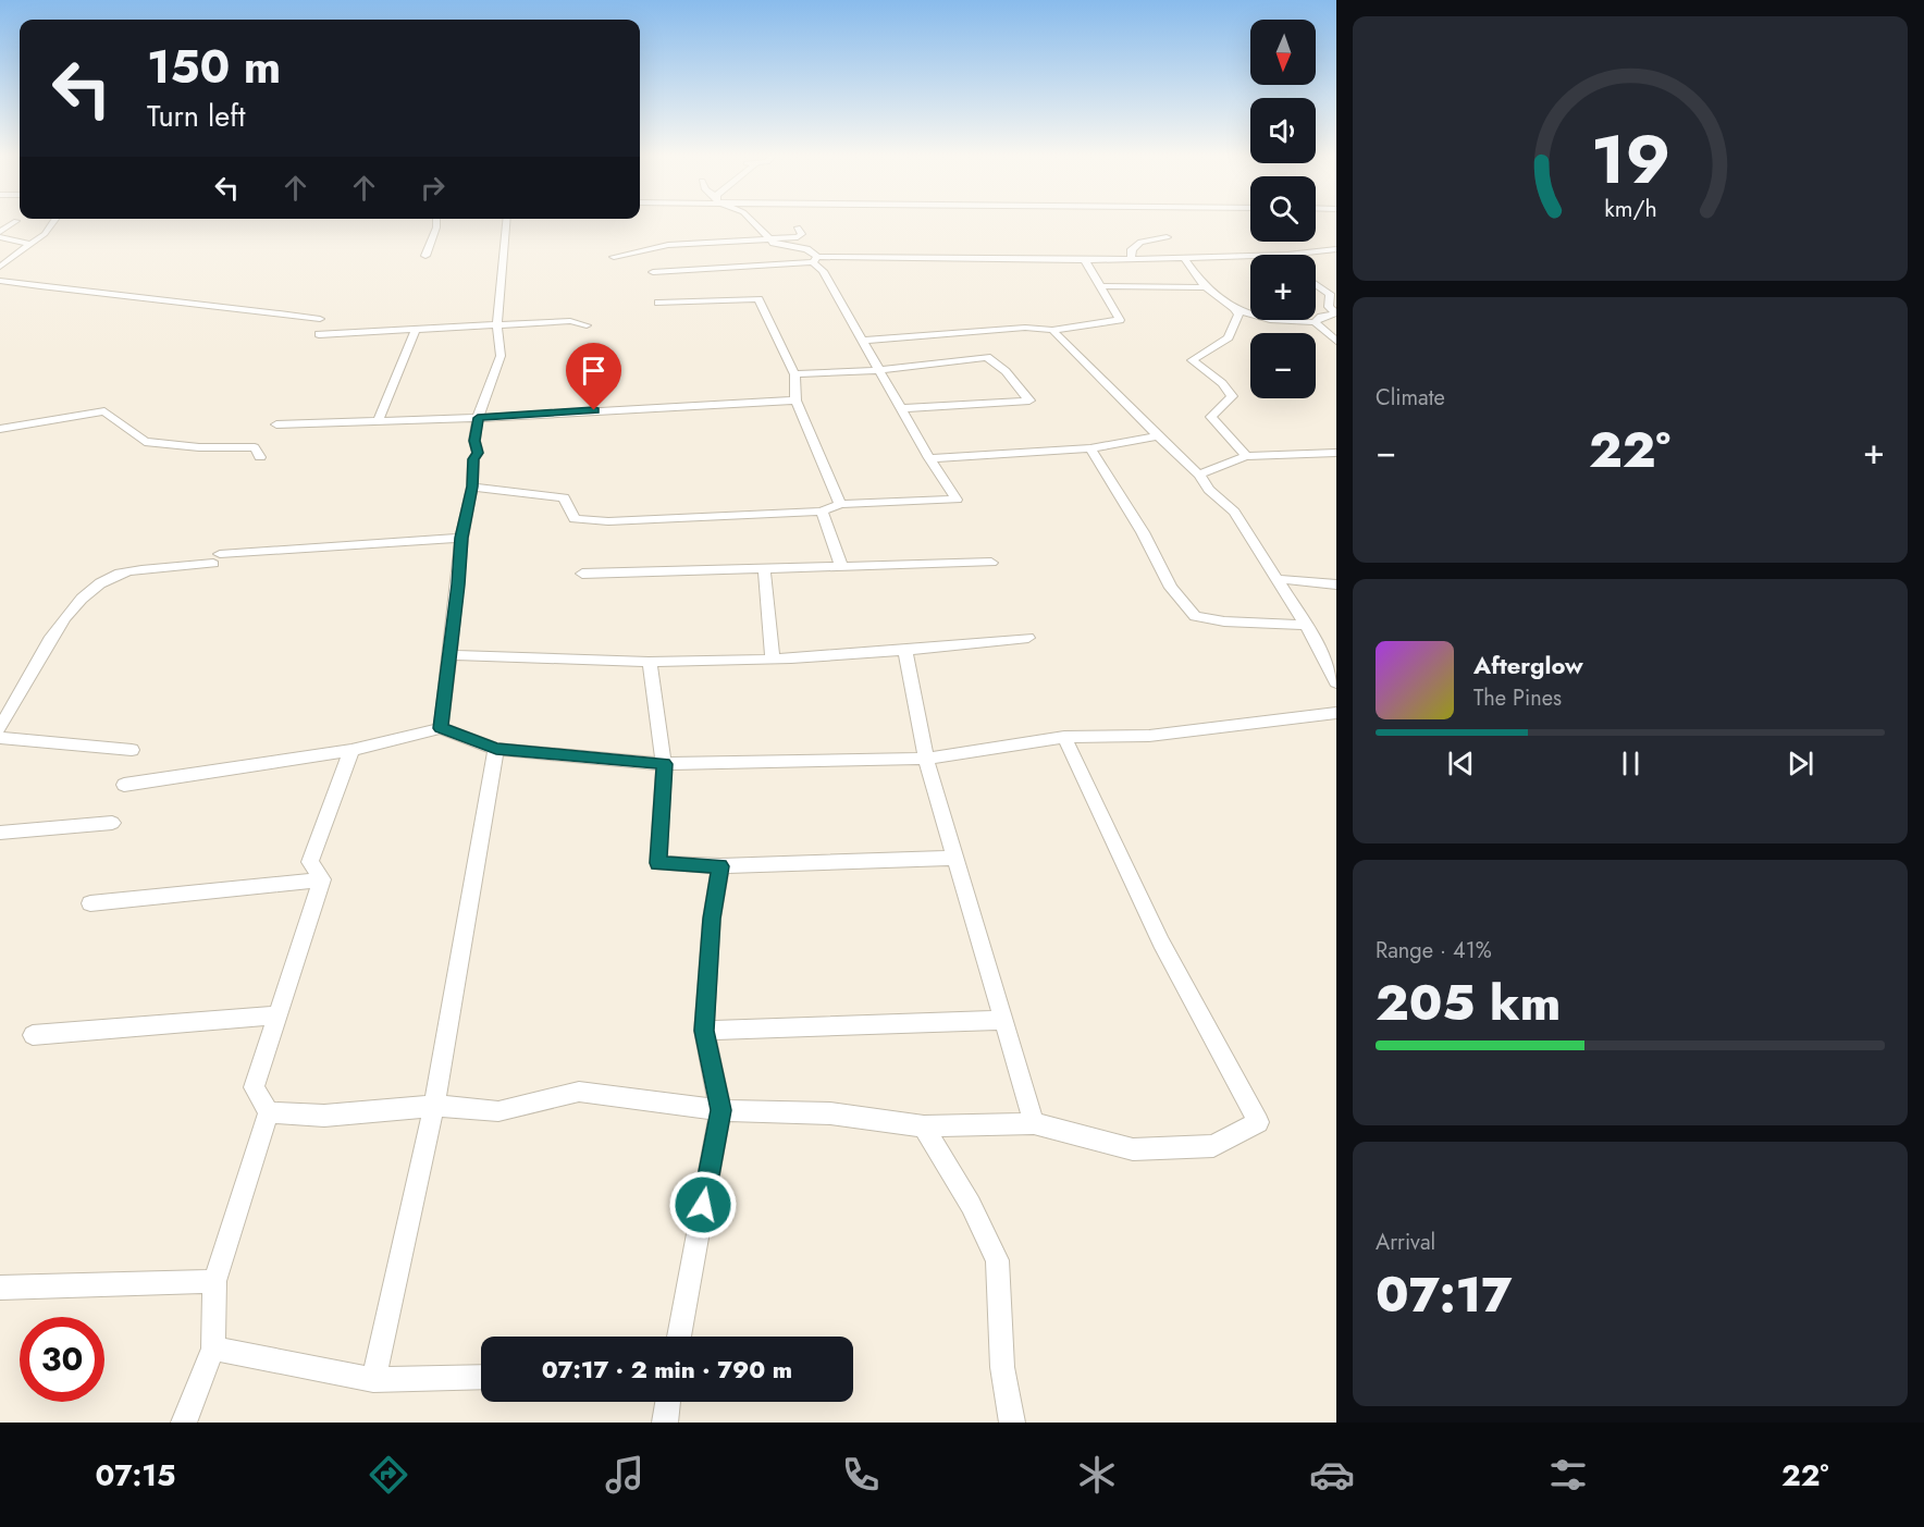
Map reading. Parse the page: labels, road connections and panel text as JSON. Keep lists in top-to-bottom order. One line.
{"north":"bottom","page":{"map_buttons":["+","−"],"turn":["150 m","Turn left"],"tile":["Climate",["Range · 41%","205 km"],["Arrival","07:17"]],"heat":["−","22°","+"],"song":["Afterglow","The Pines"],"limit":"30","trip":"07:17 · 2 min · 790 m","tabs":["07:15","22°"],"gauge":["19","km/h"]}}
